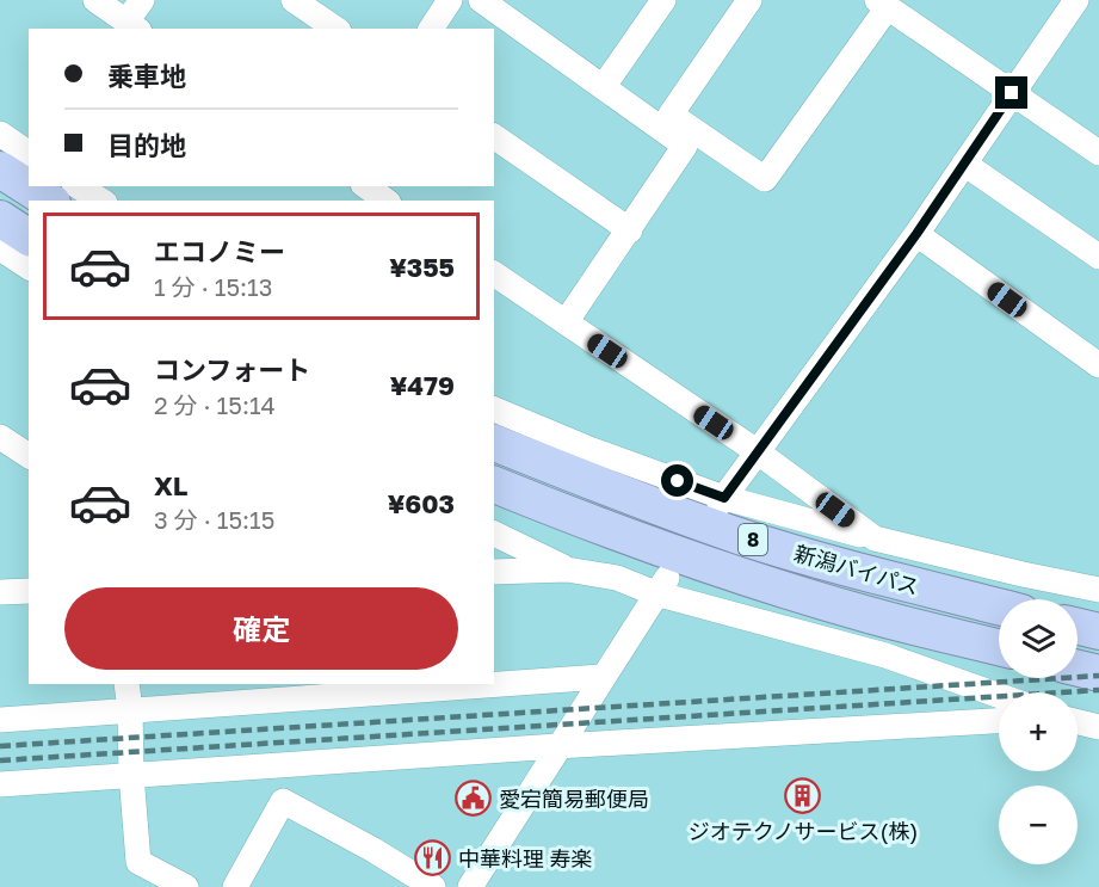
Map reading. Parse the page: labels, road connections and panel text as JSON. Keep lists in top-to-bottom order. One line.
{"streets":{"highway":["8","新潟バイパス"]},"places":{"building":["ジオテクノサービス(株)"],"public building":["愛宕簡易郵便局"],"restaurant":["中華料理 寿楽"]},"page":{"banner":["乗車地","目的地"],"list":[{"name":"エコノミー","note":"1 分 · 15:13","value":"¥355"},{"name":"コンフォート","note":"2 分 · 15:14","value":"¥479"},{"name":"XL","note":"3 分 · 15:15","value":"¥603"}],"buttons":"確定","map_buttons":["+","−"]}}
